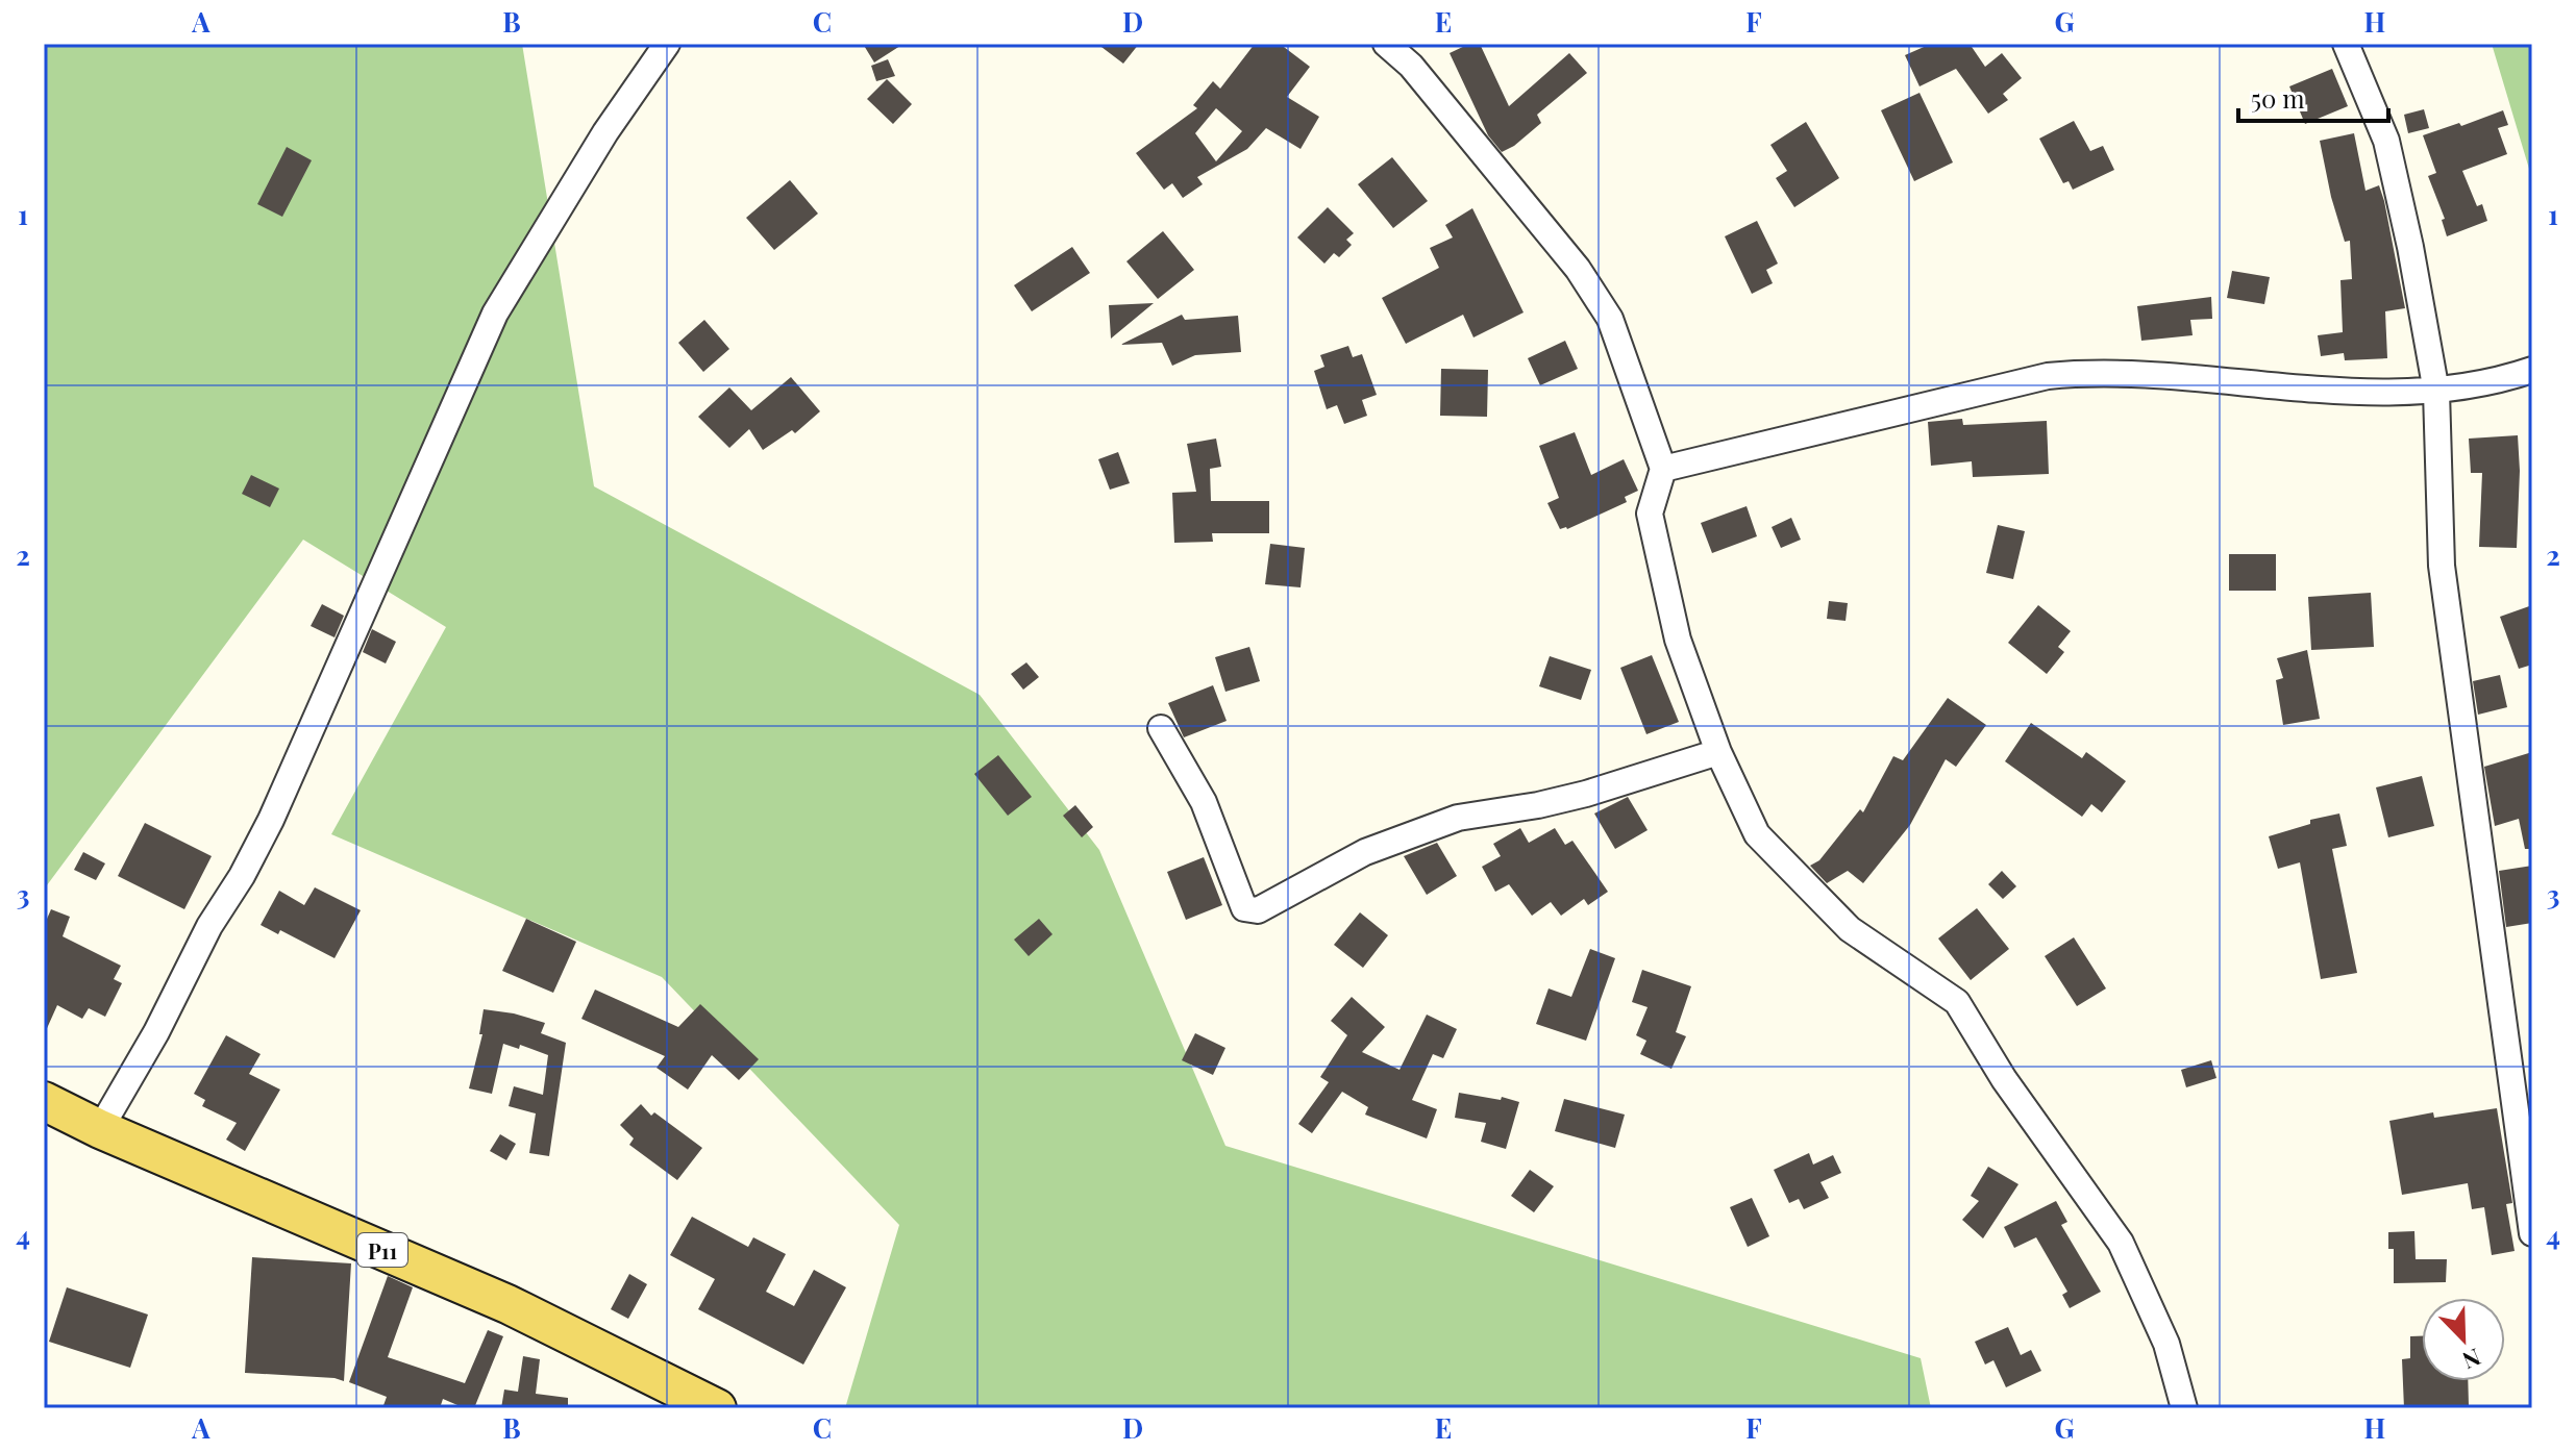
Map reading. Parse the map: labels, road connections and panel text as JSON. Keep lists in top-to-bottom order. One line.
{"streets":{"main road":["P11"]},"scale_bar":"50 m","north":"bottom right","grid":{"columns":["A","B","C","D","E","F","G","H"],"rows":["1","2","3","4"]}}
